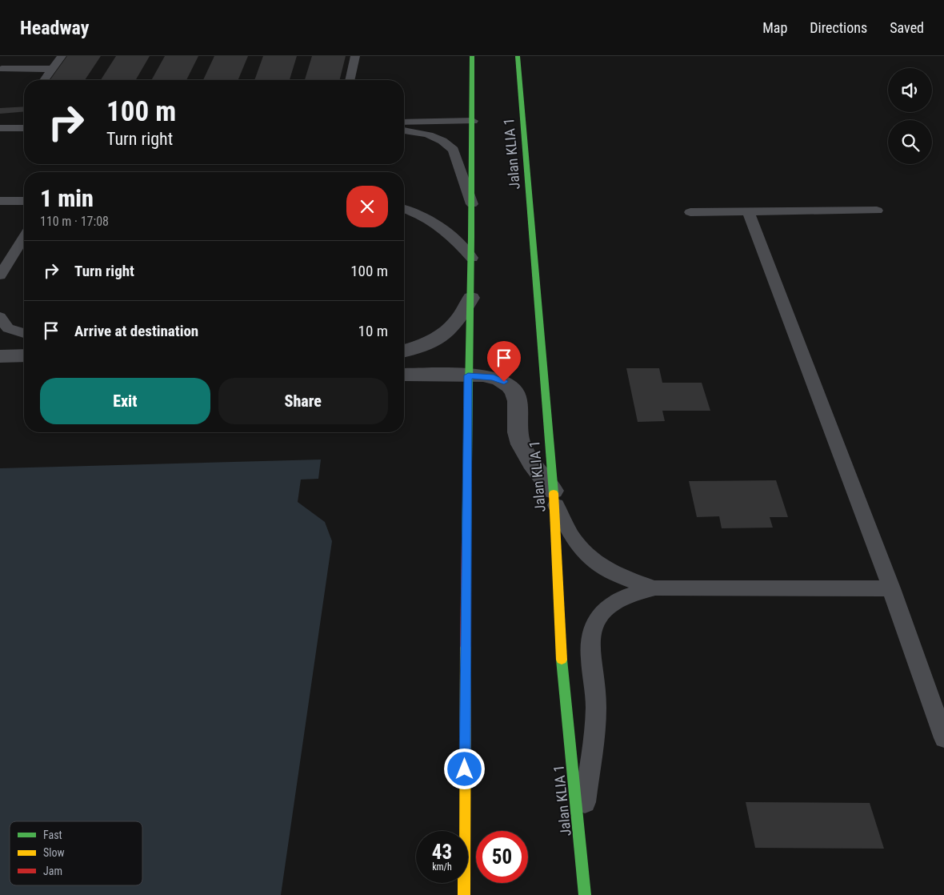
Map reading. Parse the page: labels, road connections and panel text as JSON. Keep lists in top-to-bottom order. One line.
{"streets":{"main road":["Jalan KLIA 1"]},"legend":["Fast","Slow","Jam"],"page":{"header":"Headway","nav":["Map","Directions","Saved"],"turn":["100 m","Turn right"],"heading":["1 min","110 m · 17:08"],"list":[{"name":"Turn right","value":"100 m"},{"name":"Arrive at destination","value":"10 m"}],"buttons":["Exit","Share"],"speed":"43 km/h","limit":"50"}}
